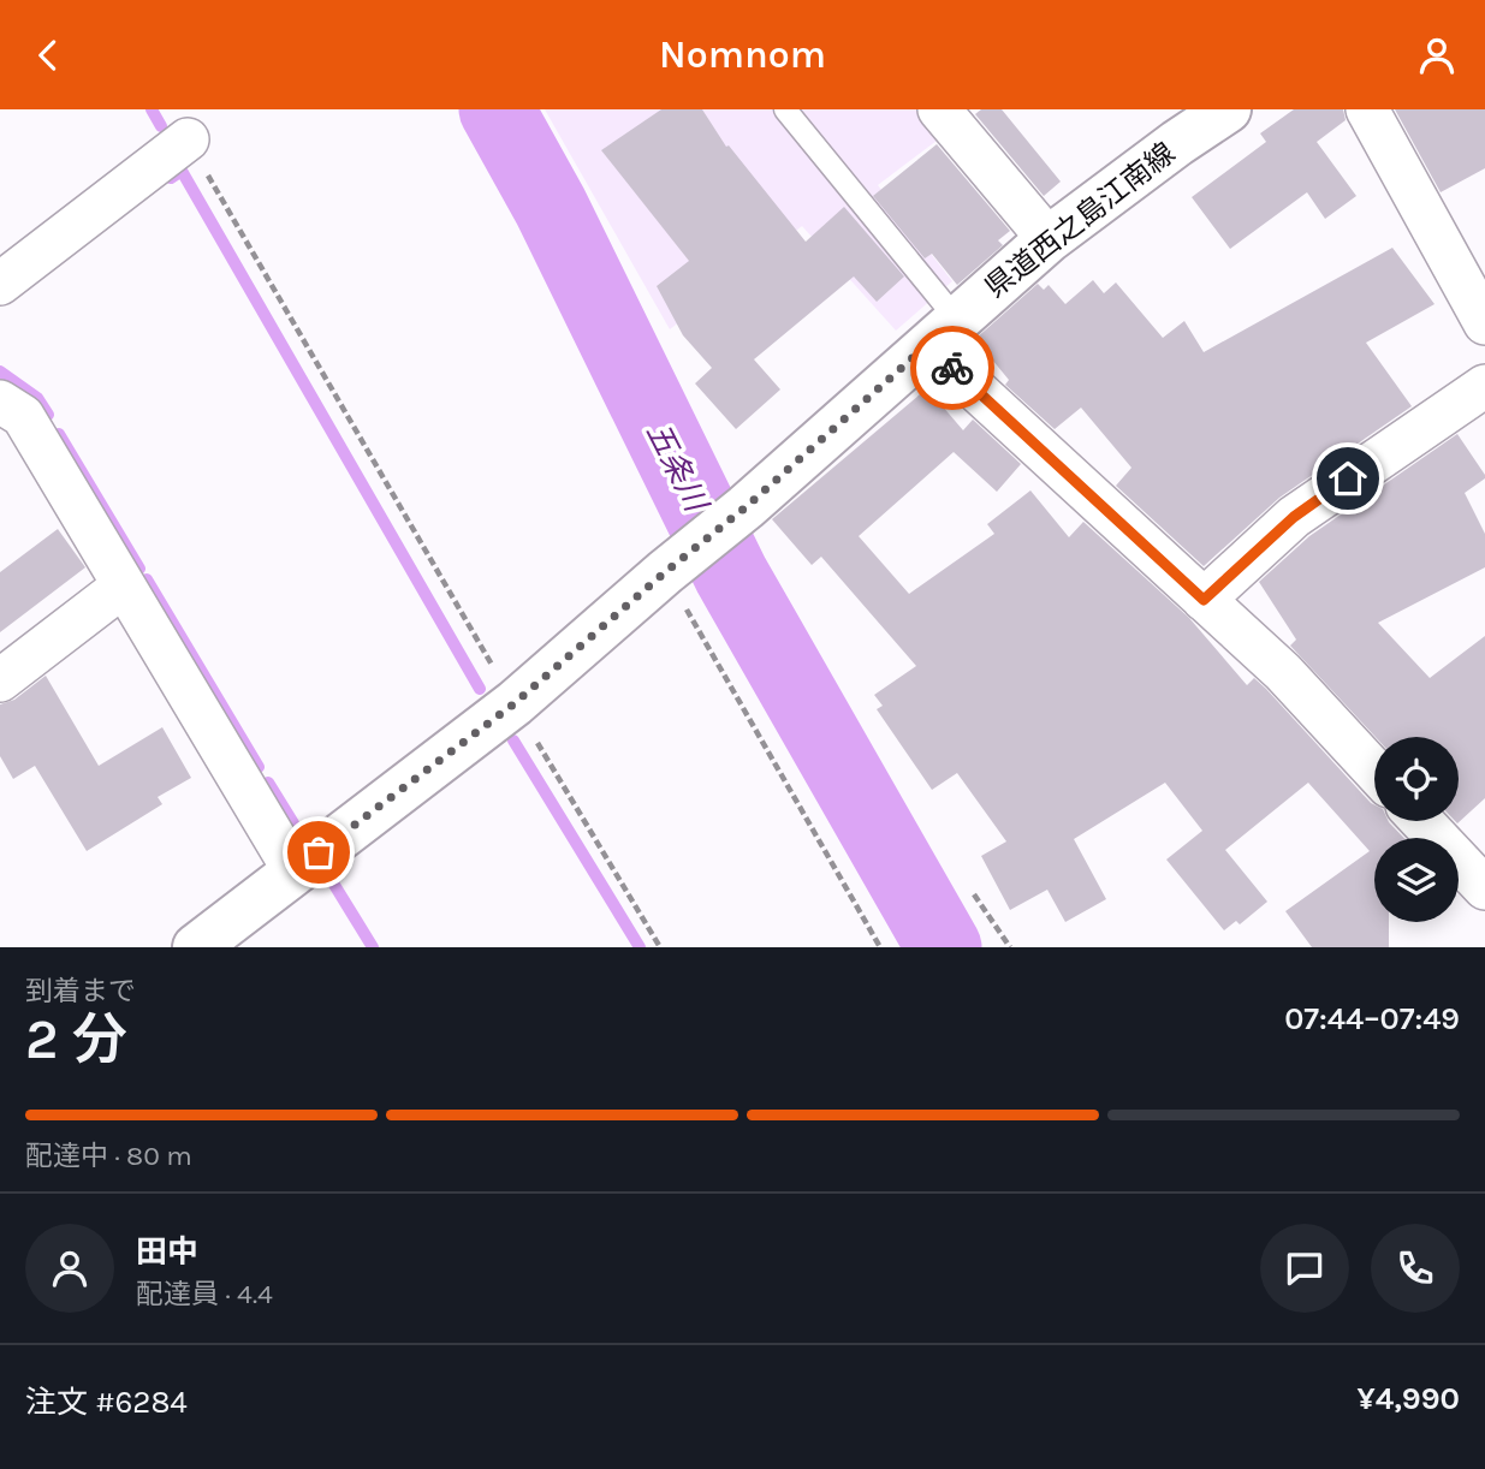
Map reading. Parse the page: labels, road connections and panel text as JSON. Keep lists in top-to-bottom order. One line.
{"streets":{"main road":["県道西之島江南線"]},"water":["五条川"],"page":{"header":"Nomnom","heading":["2 分","到着まで","07:44–07:49"],"panel":["田中","配達員 · 4.4","注文 #6284","¥4,990"],"bar":"配達中 · 80 m"}}
